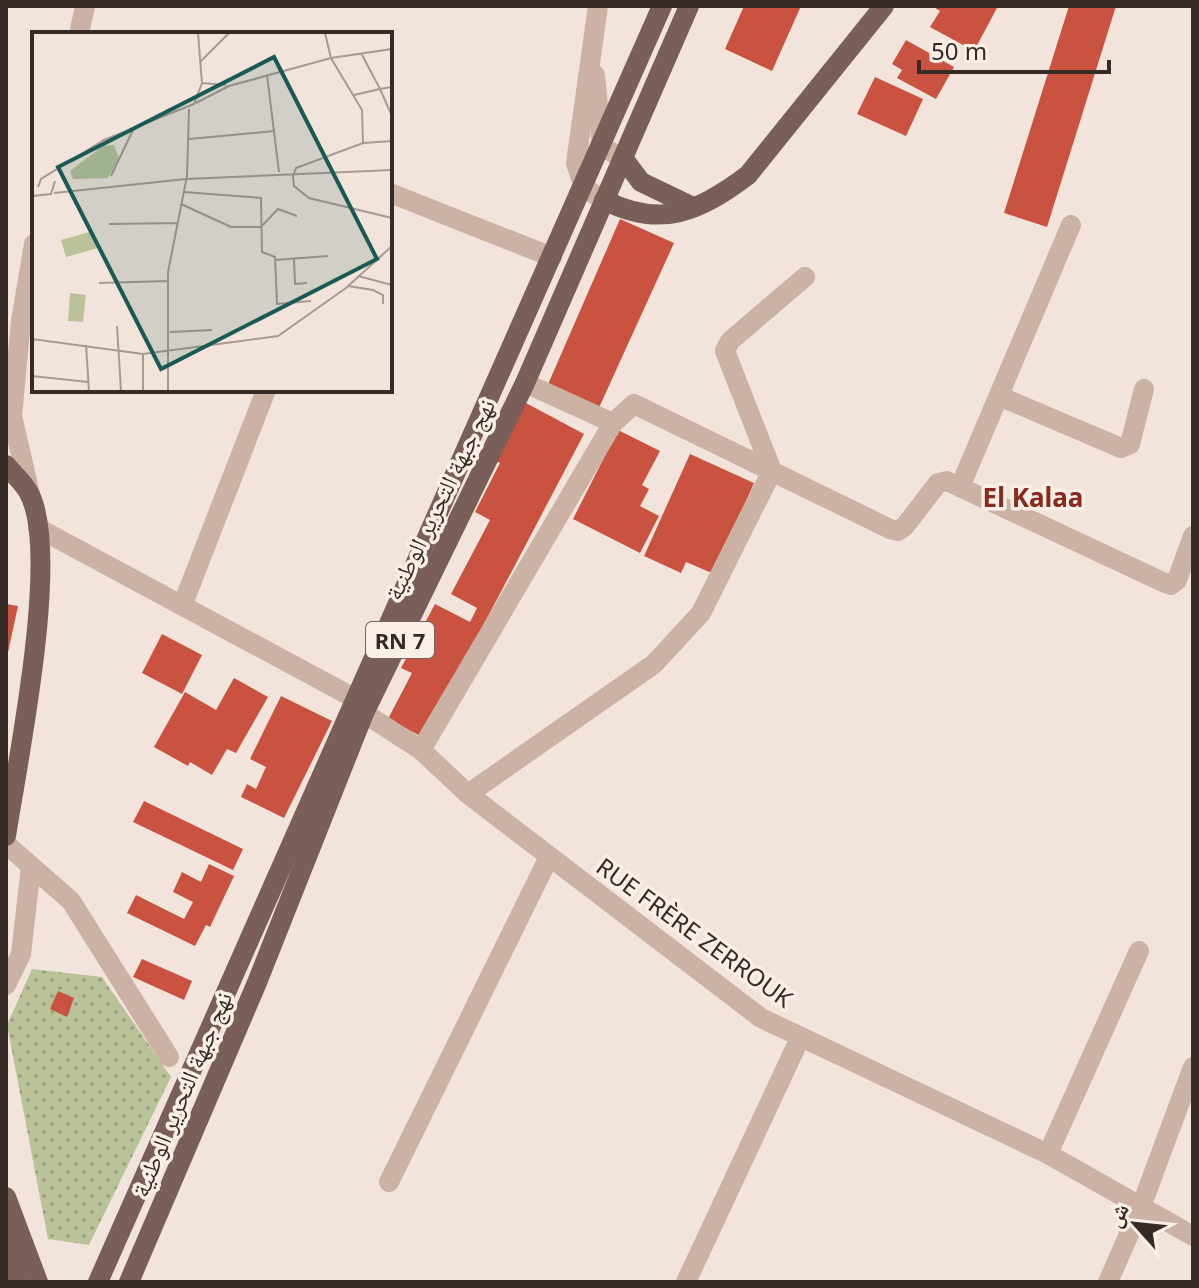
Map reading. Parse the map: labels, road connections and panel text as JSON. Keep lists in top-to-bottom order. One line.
{"streets":{"main road":["نهج جبهة التحرير الوطنية","RN 7"],"street":["RUE FRÈRE ZERROUK"]},"crossings":[["نهج جبهة التحرير الوطنية","RN 7"],["نهج جبهة التحرير الوطنية","RUE FRÈRE ZERROUK"]],"districts":["El Kalaa"],"scale_bar":"50 m","north":"top left"}
